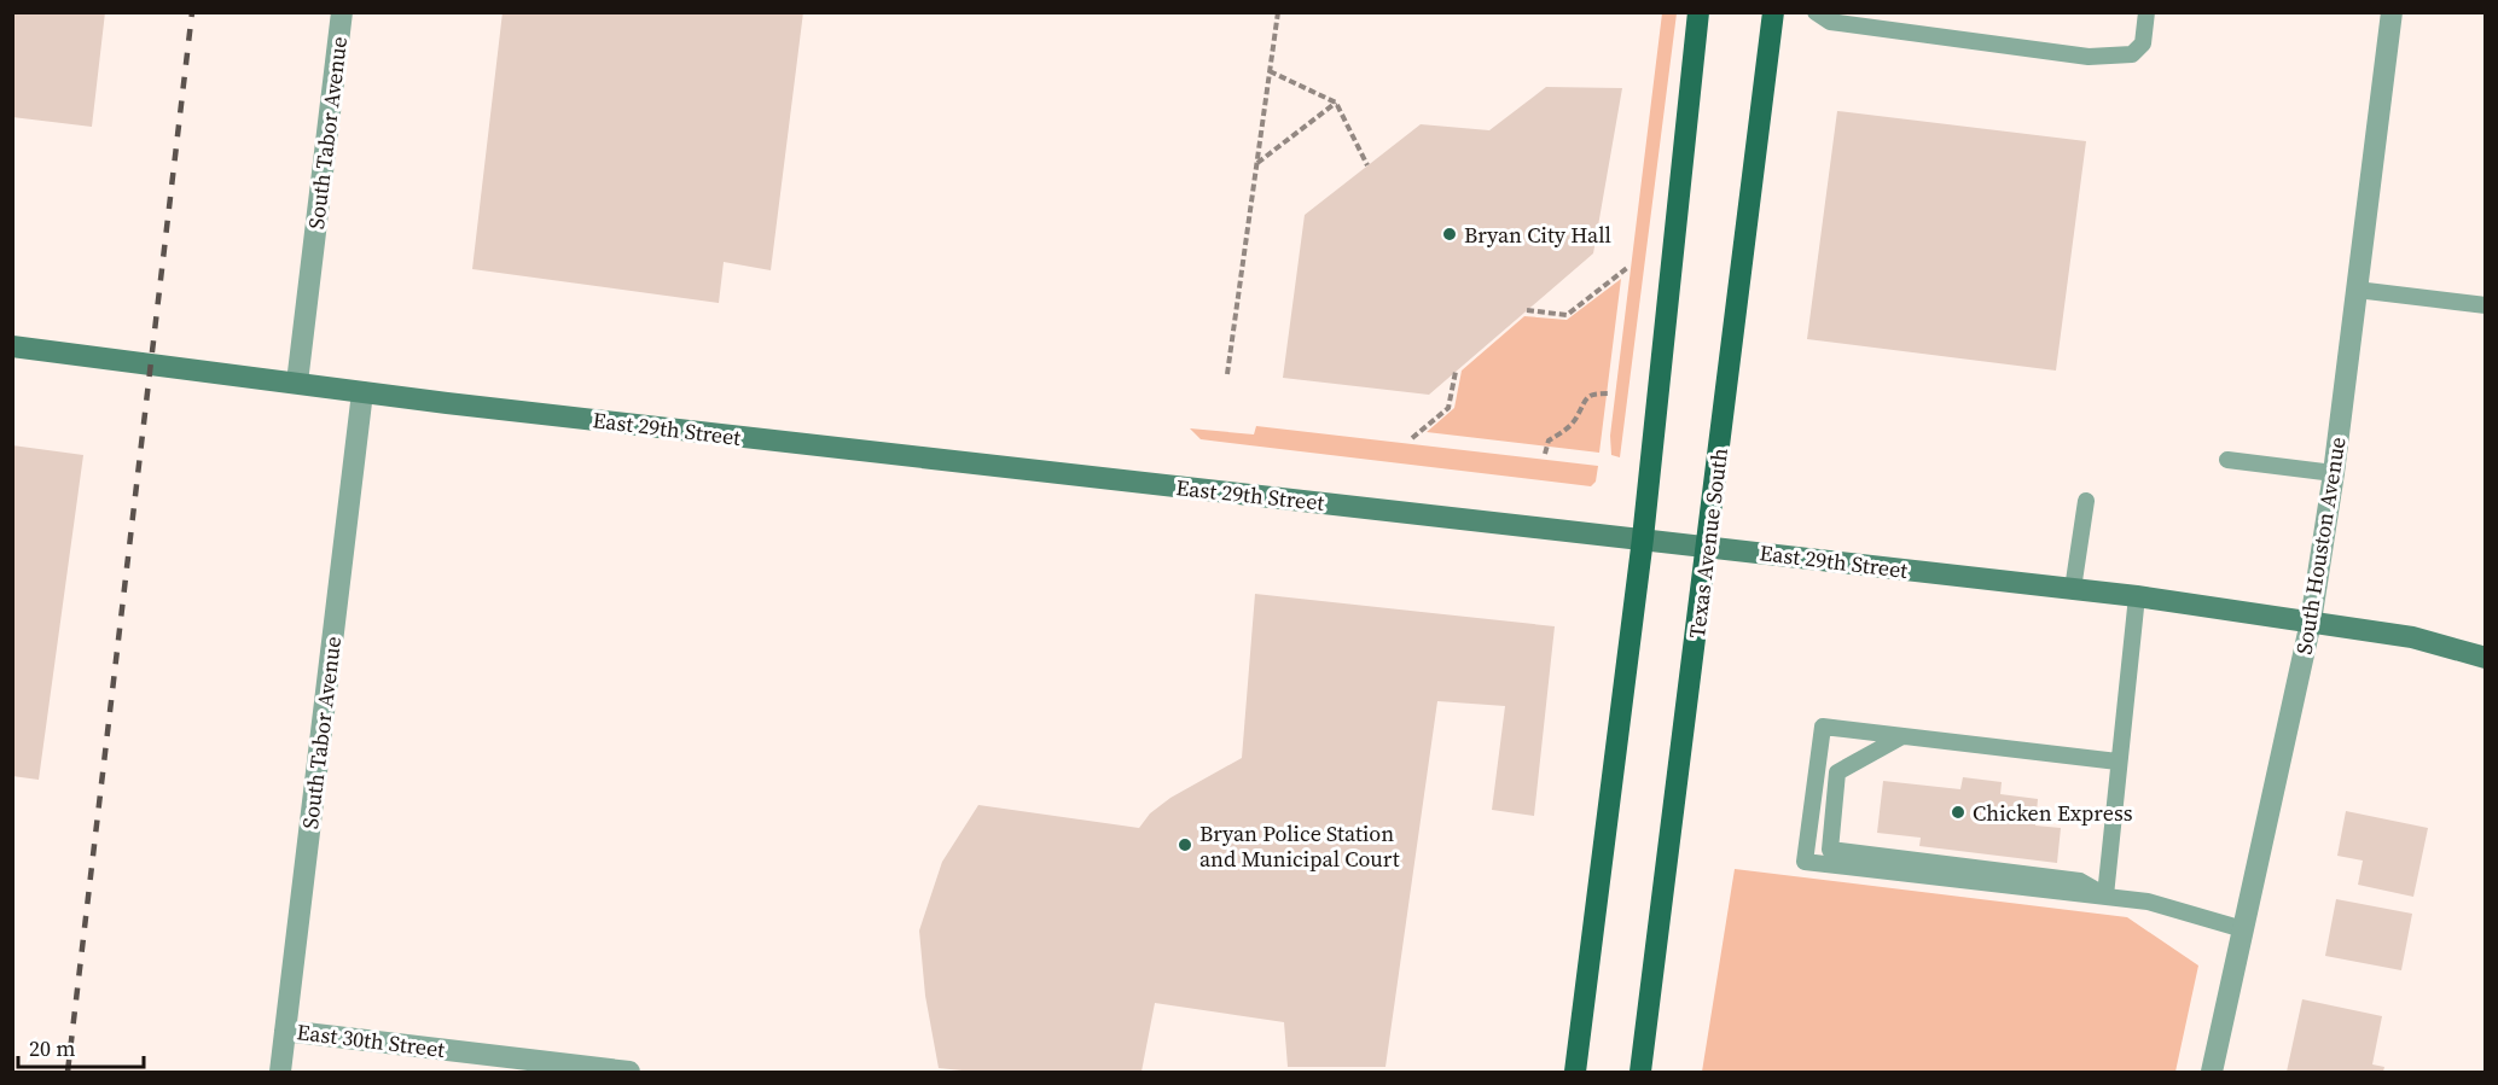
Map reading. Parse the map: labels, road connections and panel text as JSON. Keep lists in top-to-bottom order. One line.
{"streets":{"main road":["Texas Avenue South"],"street":["South Tabor Avenue","East 29th Street","South Houston Avenue","East 30th Street"]},"crossings":[["South Tabor Avenue","East 29th Street"],["South Tabor Avenue","East 30th Street"],["East 29th Street","Texas Avenue South"],["East 29th Street","South Houston Avenue"]],"places":["Bryan City Hall","Chicken Express","Bryan Police Station and Municipal Court"],"scale_bar":"20 m"}
